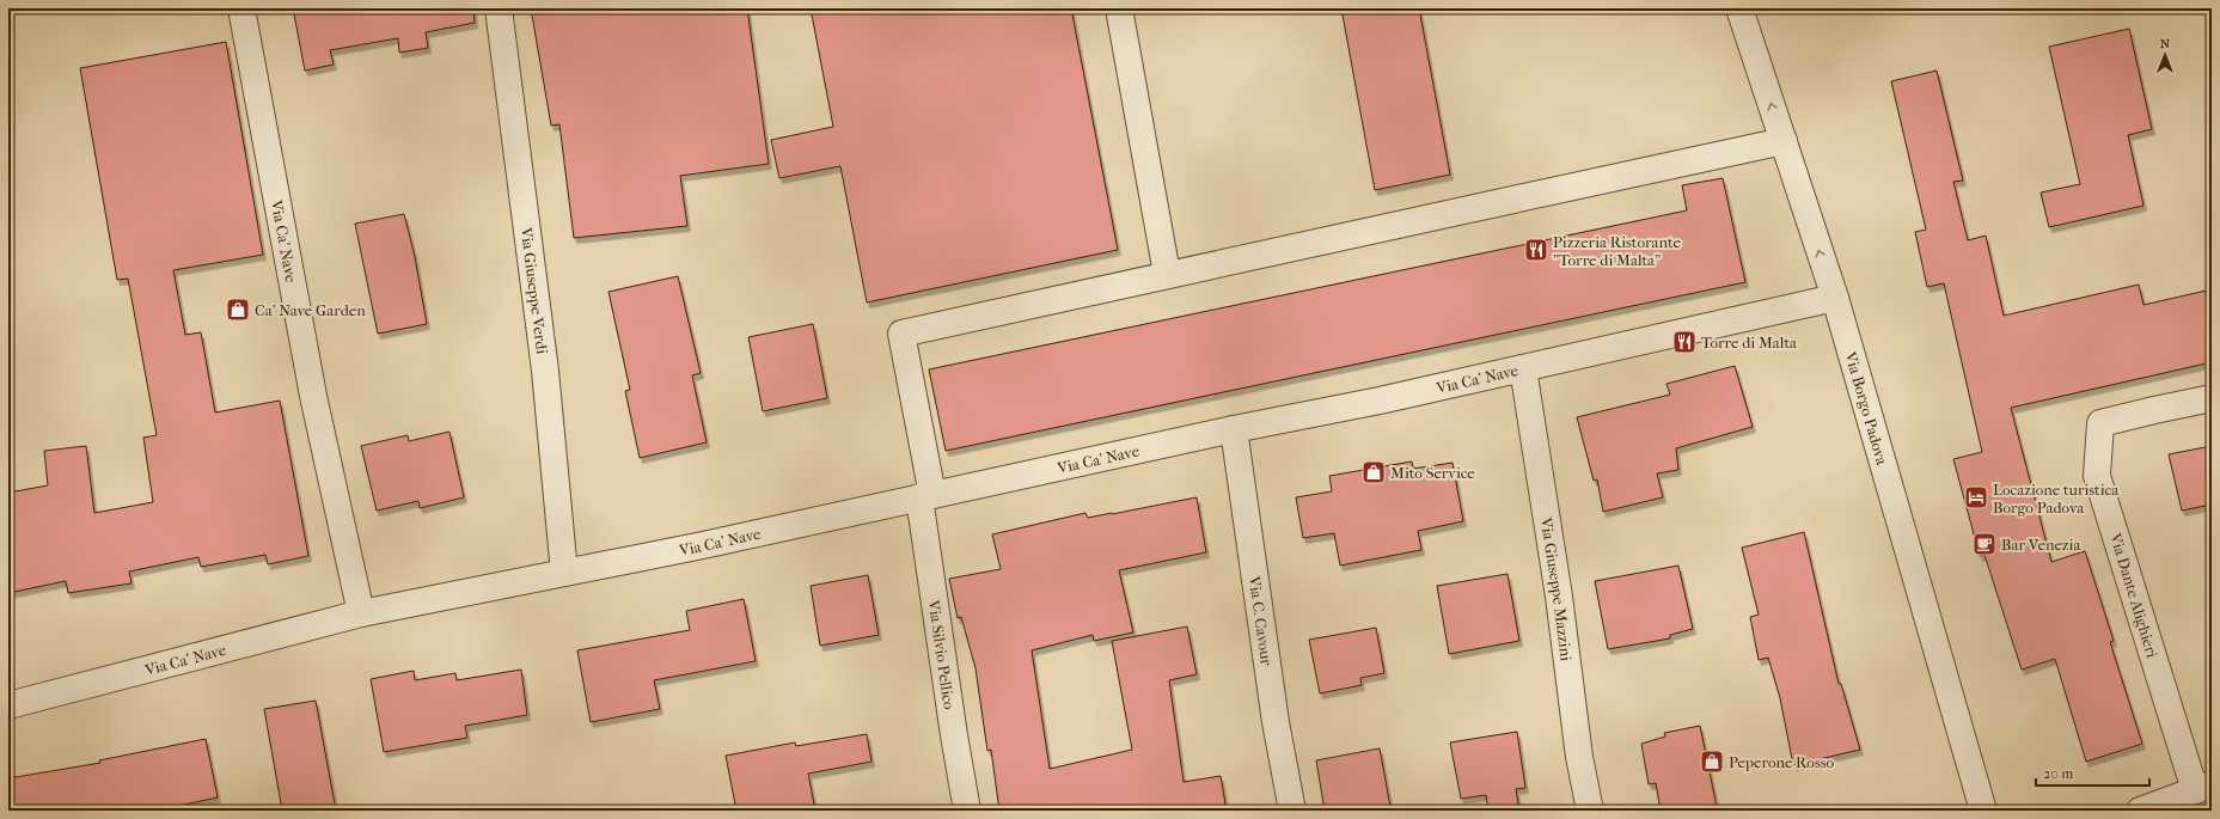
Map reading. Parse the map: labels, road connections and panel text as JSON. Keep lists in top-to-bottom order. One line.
{"streets":{"street":["Via Ca' Nave","Via Giuseppe Verdi","Via Borgo Padova","Via Giuseppe Mazzini","Via Dante Alighieri","Via C. Cavour","Via Silvio Pellico"]},"crossings":[["Via Ca' Nave","Via Giuseppe Verdi"],["Via Ca' Nave","Via Borgo Padova"],["Via Ca' Nave","Via Giuseppe Mazzini"],["Via Ca' Nave","Via C. Cavour"],["Via Ca' Nave","Via Silvio Pellico"]],"one_way":["Via Borgo Padova"],"places":{"restaurant":["Pizzeria Ristorante \"Torre di Malta\"","Torre di Malta"],"shop":["Ca' Nave Garden","Mito Service","Peperone Rosso"],"hotel":["Locazione turistica Borgo Padova"],"cafe":["Bar Venezia"]},"scale_bar":"20 m","north":"top"}
